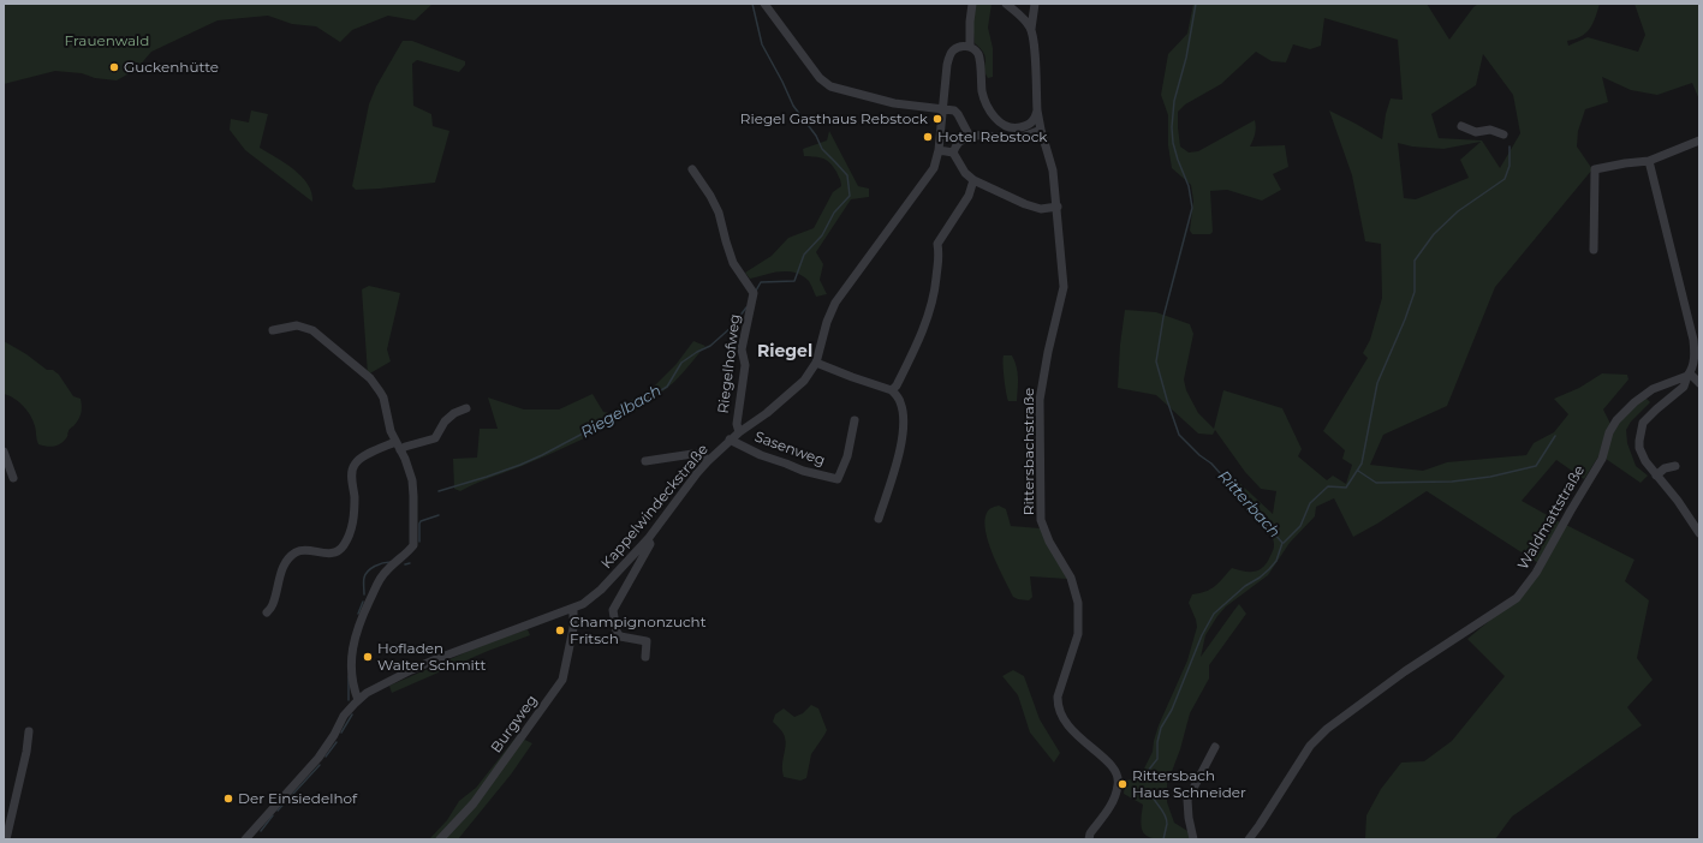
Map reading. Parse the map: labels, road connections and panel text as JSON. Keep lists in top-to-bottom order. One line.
{"streets":{"street":["Riegelhofweg","Sasenweg","Rittersbachstraße","Kappelwindeckstraße","Waldmattstraße","Burgweg"]},"crossings":[["Riegelhofweg","Kappelwindeckstraße"],["Sasenweg","Kappelwindeckstraße"],["Kappelwindeckstraße","Burgweg"]],"districts":["Riegel"],"water":["Riegelbach","Ritterbach"],"parks":["Frauenwald"],"places":["Guckenhütte","Riegel Gasthaus Rebstock","Hotel Rebstock","Champignonzucht Fritsch","Hofladen Walter Schmitt","Rittersbach Haus Schneider","Der Einsiedelhof"]}
